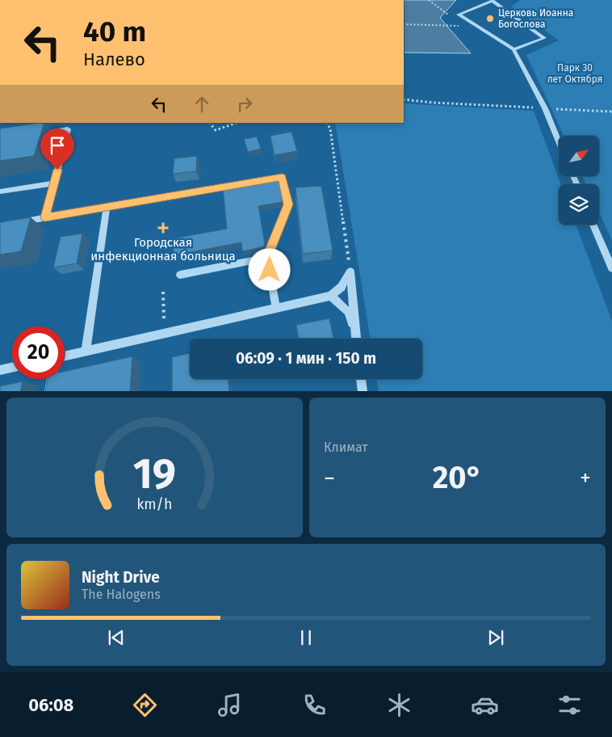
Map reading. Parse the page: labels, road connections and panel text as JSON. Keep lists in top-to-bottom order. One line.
{"parks":["Парк 30 лет Октября"],"places":{"other":["Церковь Иоанна Богослова"],"health":["Городская инфекционная больница"]},"north":"top right","page":{"turn":["40 m","Налево"],"limit":"20","trip":"06:09 · 1 мин · 150 m","tile":"Климат","heat":["−","20°","+"],"song":["Night Drive","The Halogens"],"tabs":"06:08","gauge":["19","km/h"]}}
